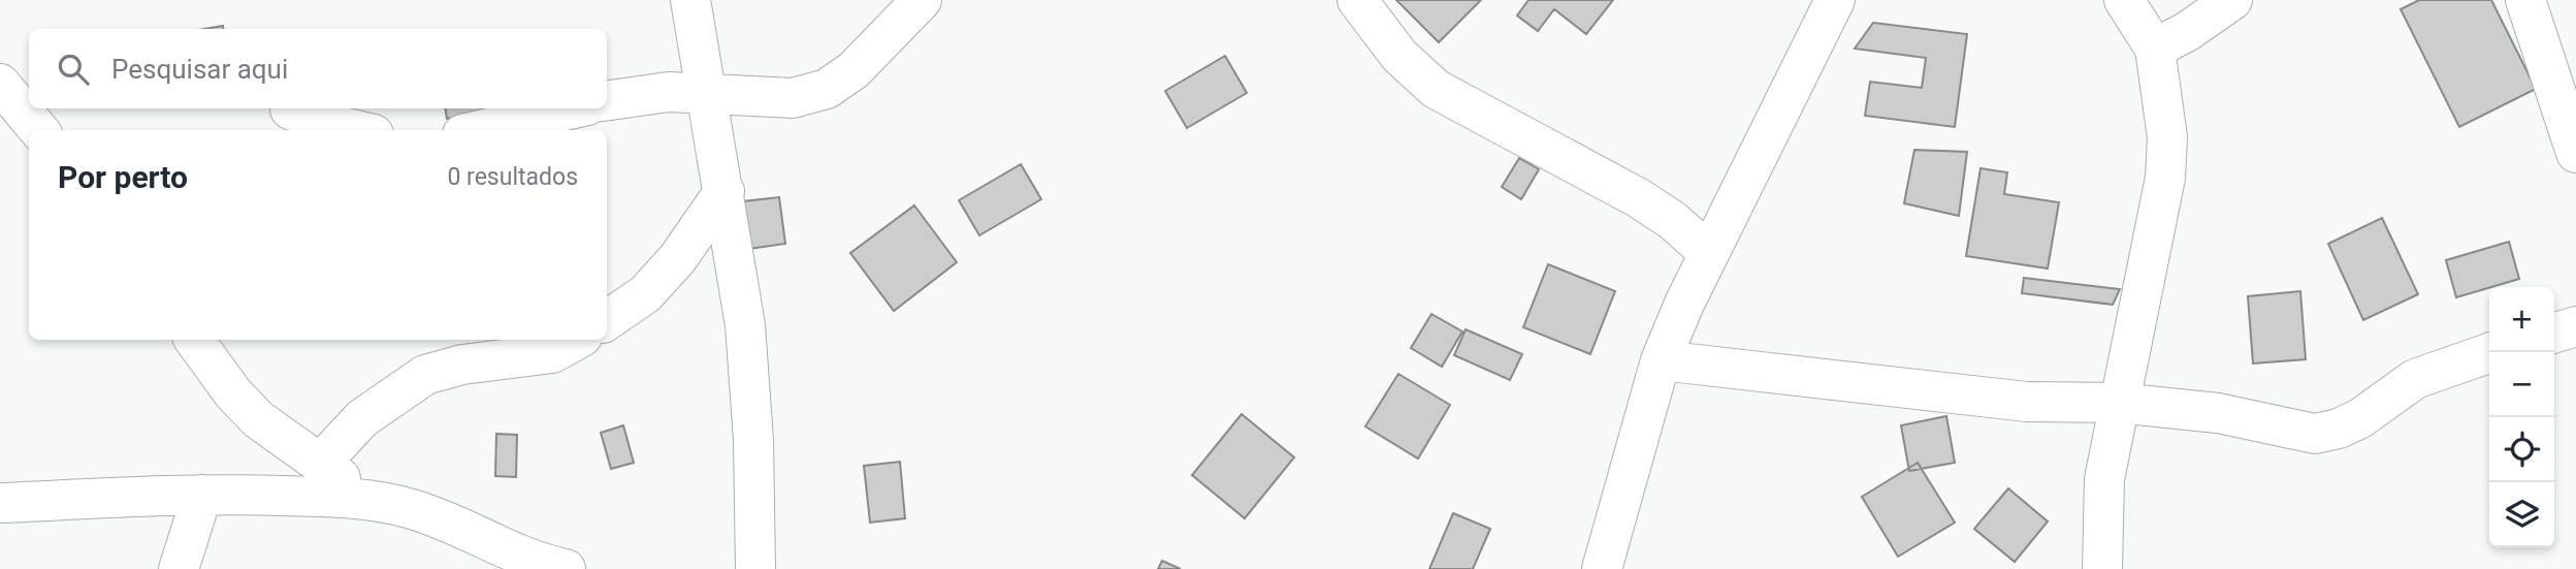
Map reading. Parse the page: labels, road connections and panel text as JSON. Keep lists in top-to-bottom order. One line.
{"page":{"search":"Pesquisar aqui","heading":["Por perto","0 resultados"],"map_buttons":["+","−"]}}
